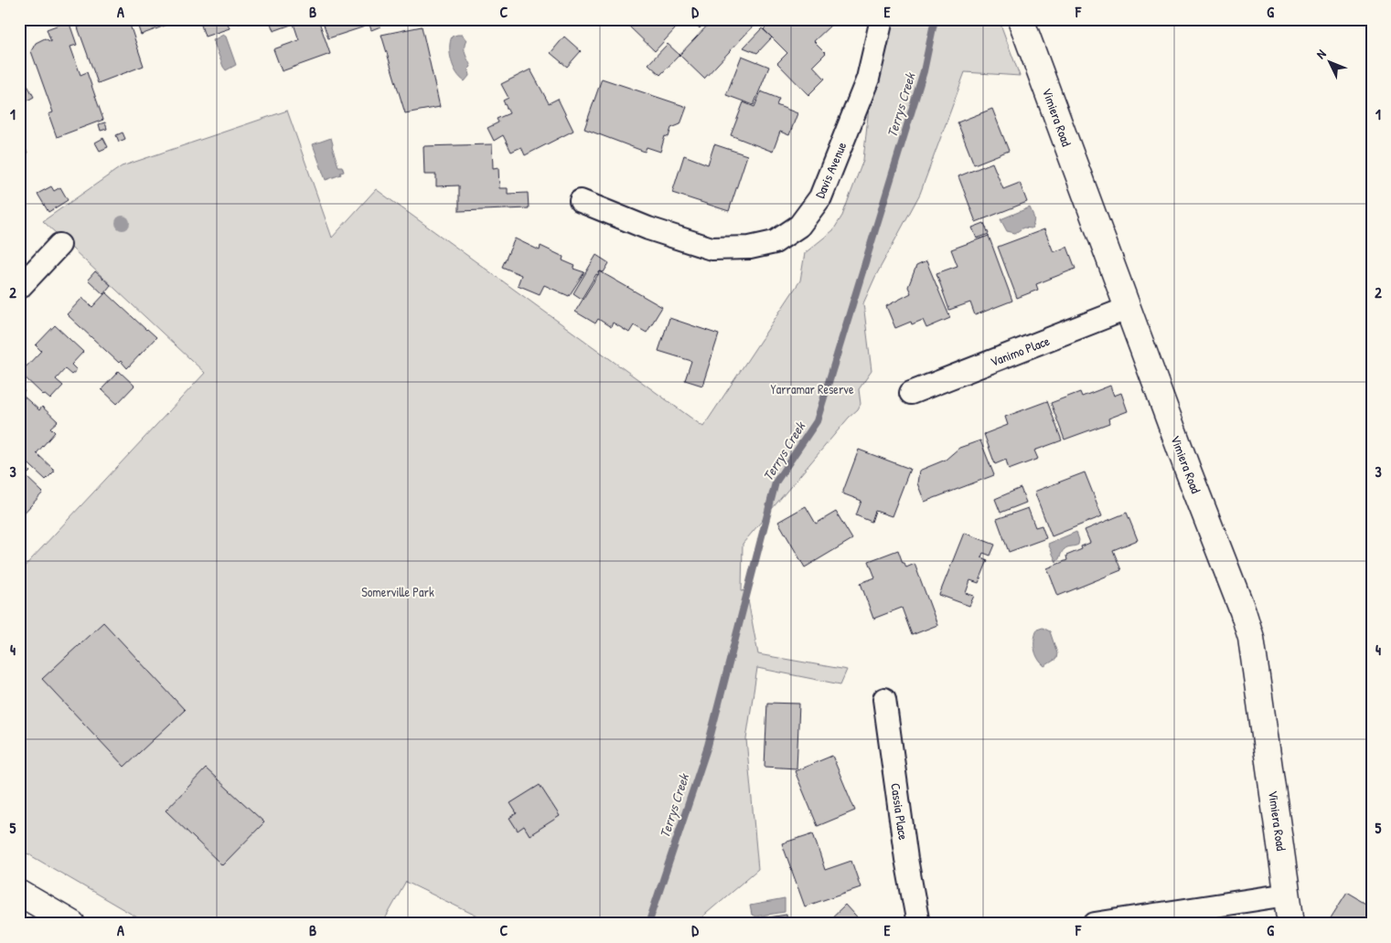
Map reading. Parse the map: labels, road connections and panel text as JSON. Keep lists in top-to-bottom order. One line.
{"streets":{"street":["Vimiera Road","Davis Avenue","Vanimo Place","Cassia Place"]},"crossings":[["Vimiera Road","Vanimo Place"]],"water":["Terrys Creek"],"parks":["Yarramar Reserve","Somerville Park"],"north":"top left","grid":{"columns":["A","B","C","D","E","F","G"],"rows":["1","2","3","4","5"]}}
